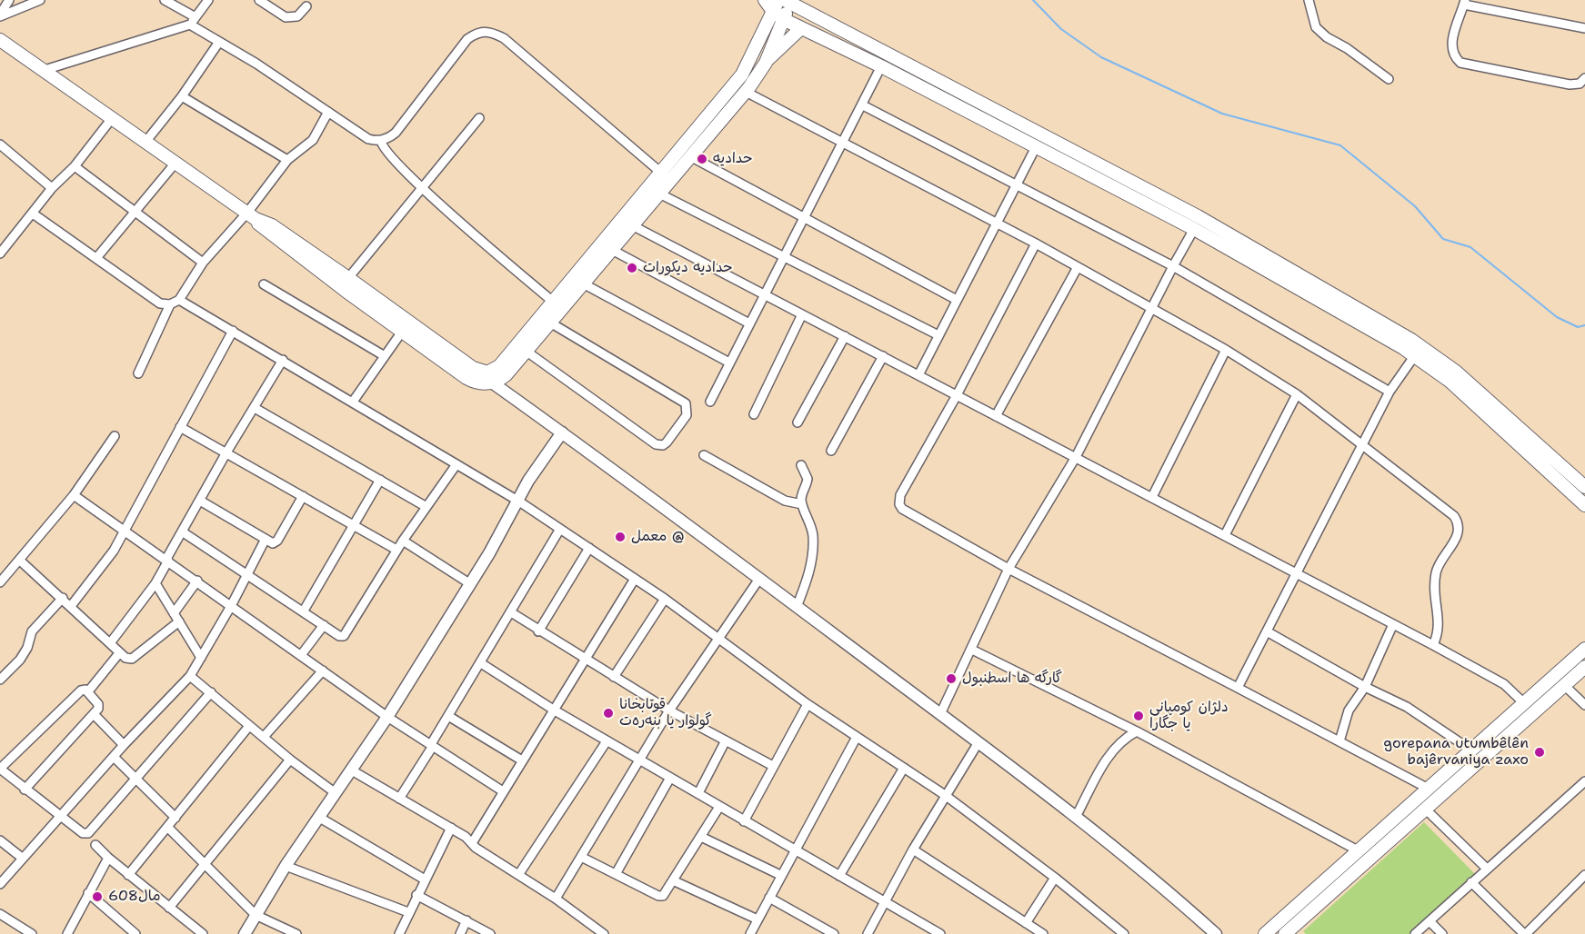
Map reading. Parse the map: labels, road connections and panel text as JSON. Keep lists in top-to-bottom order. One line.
{"places":["حداديه","حداديه ديكورات","معمل @","گارگه ها اسطنبول","قوتابخانا گولوار یا بنەرەت","دلژان کومپانی یا جگارا","gorepana utumbêlên bajêrvaniya zaxo","مال608"]}
